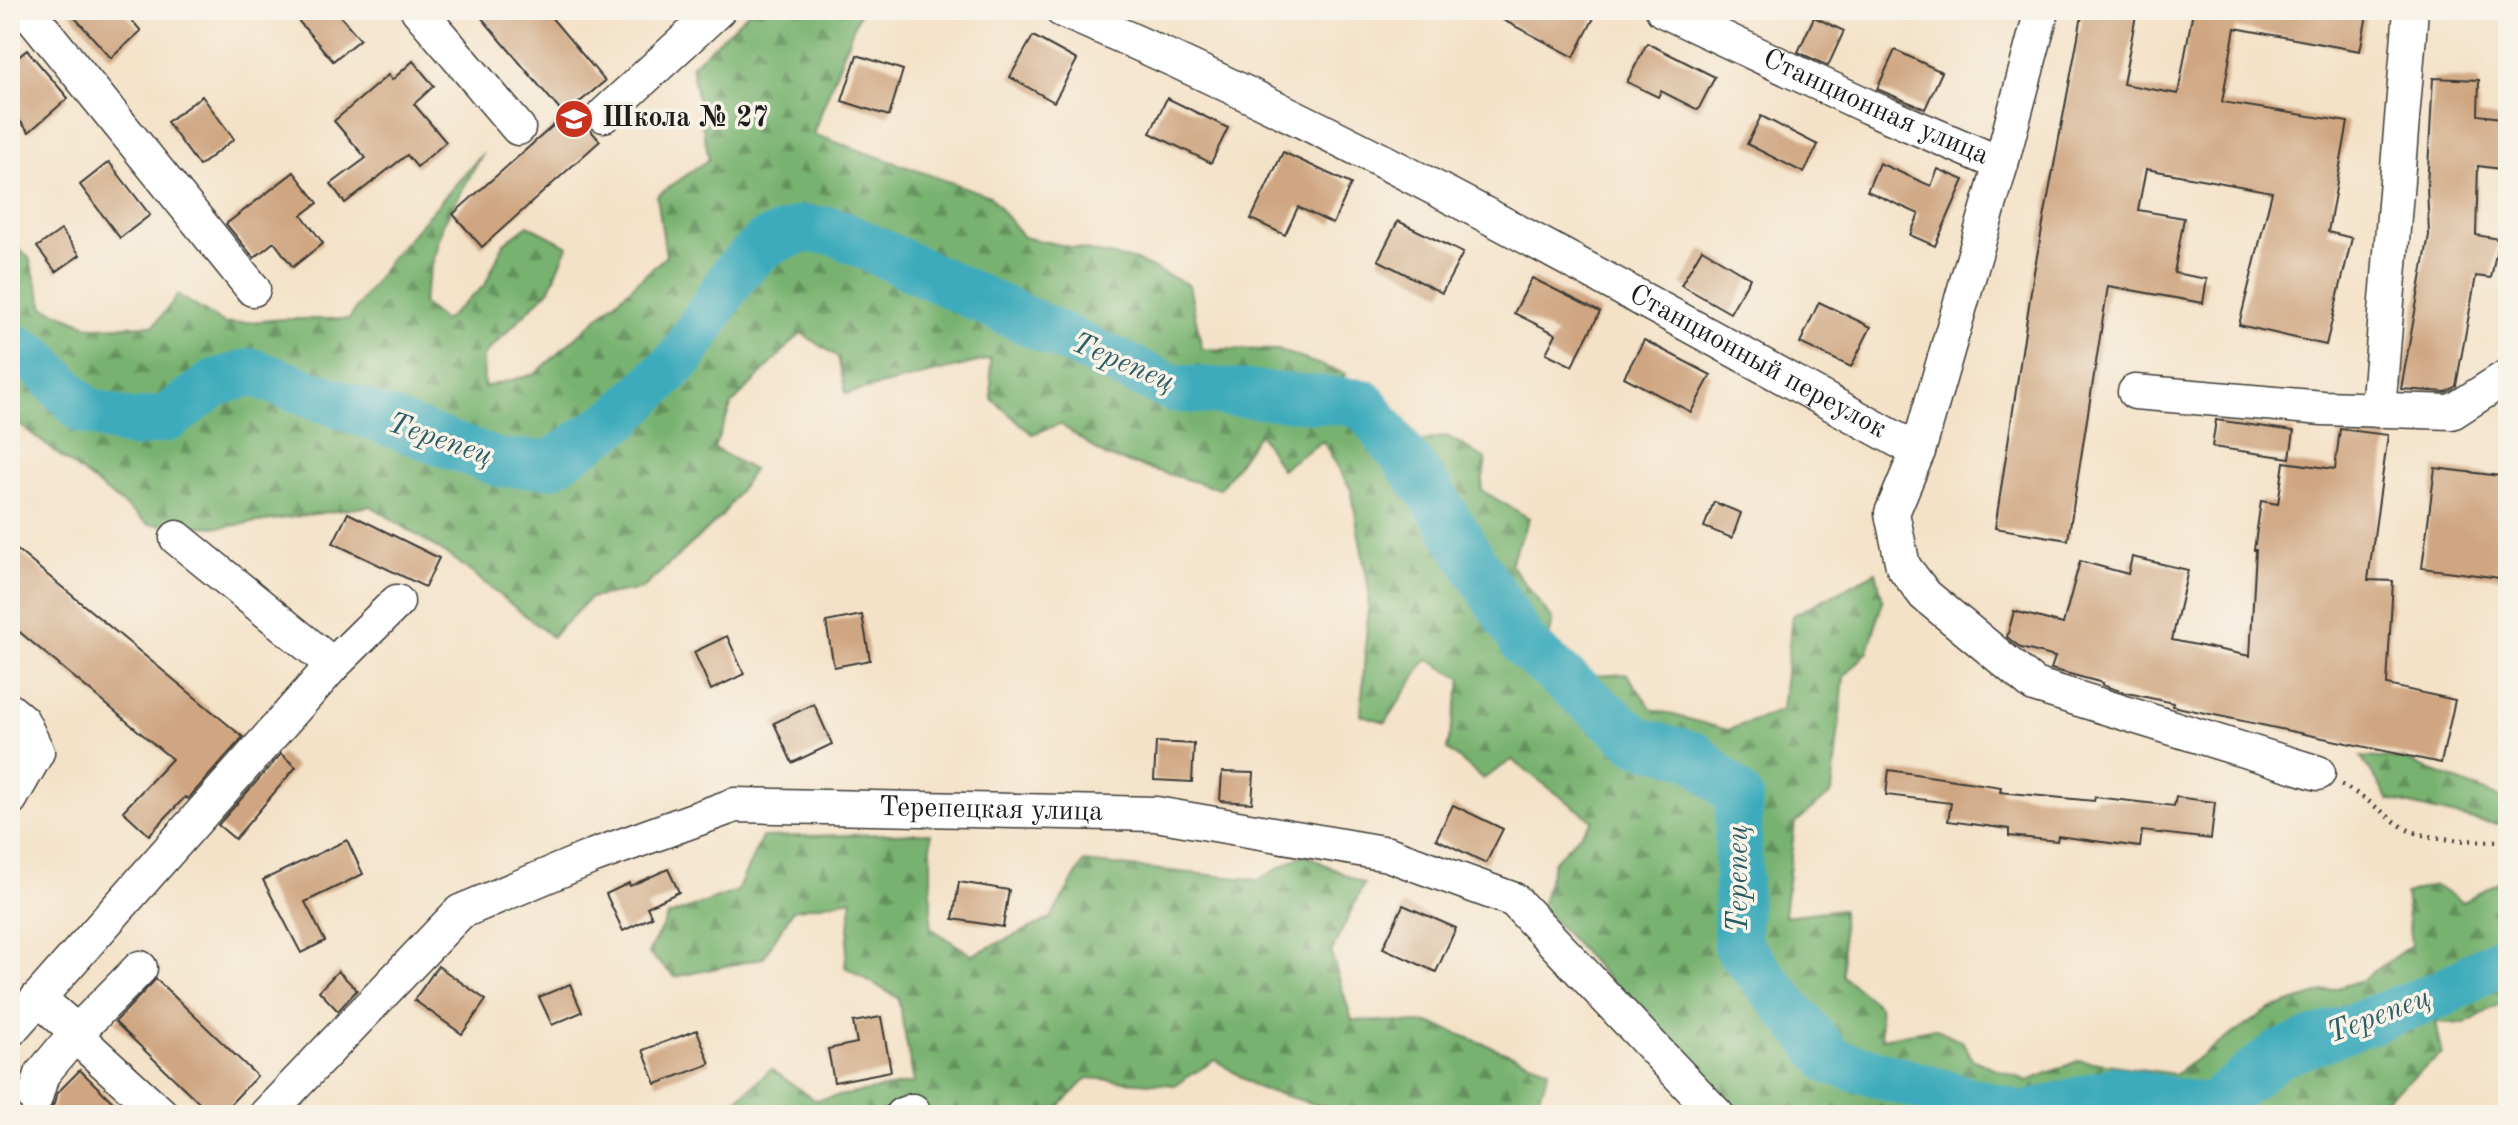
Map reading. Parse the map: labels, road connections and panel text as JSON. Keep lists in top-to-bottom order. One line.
{"streets":{"street":["Станционная улица","Станционный переулок","Терепецкая улица"]},"water":["Терепец"],"places":{"school or university":["Школа № 27"]}}
